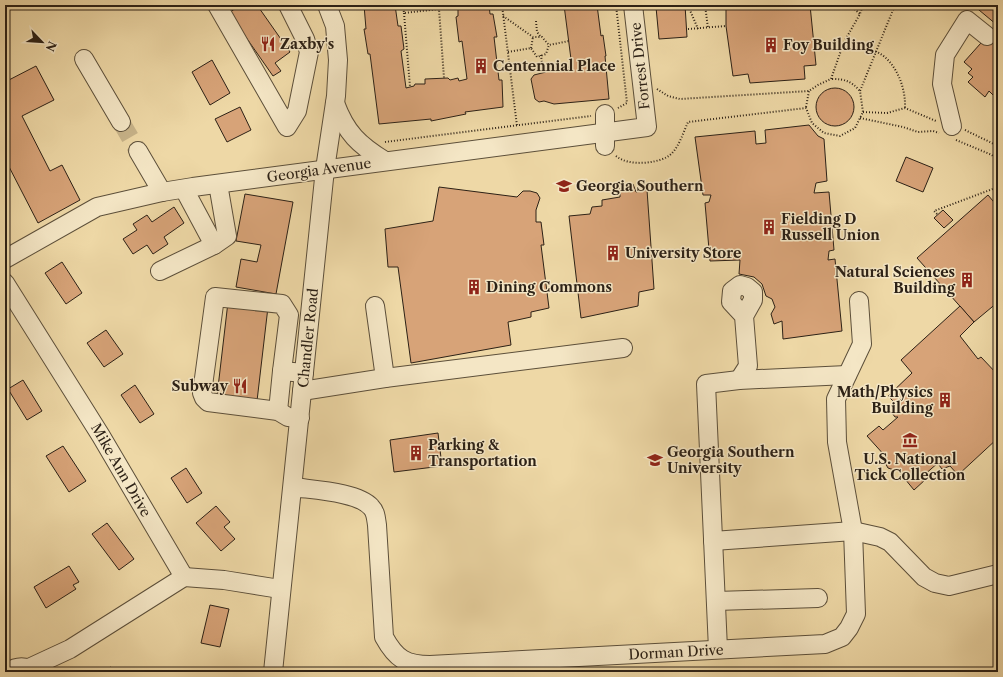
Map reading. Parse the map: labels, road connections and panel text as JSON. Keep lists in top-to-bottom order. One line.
{"streets":{"street":["Forrest Drive","Georgia Avenue","Chandler Road","Mike Ann Drive","Dorman Drive"]},"crossings":[["Forrest Drive","Georgia Avenue"],["Georgia Avenue","Chandler Road"],["Chandler Road","Dorman Drive"]],"places":{"restaurant":["Zaxby's","Subway"],"building":["Foy Building","Centennial Place","Fielding D Russell Union","University Store","Natural Sciences Building","Dining Commons","Math/Physics Building","Parking & Transportation"],"school or university":["Georgia Southern","Georgia Southern University"],"museum":["U.S. National Tick Collection"]},"north":"bottom right"}
